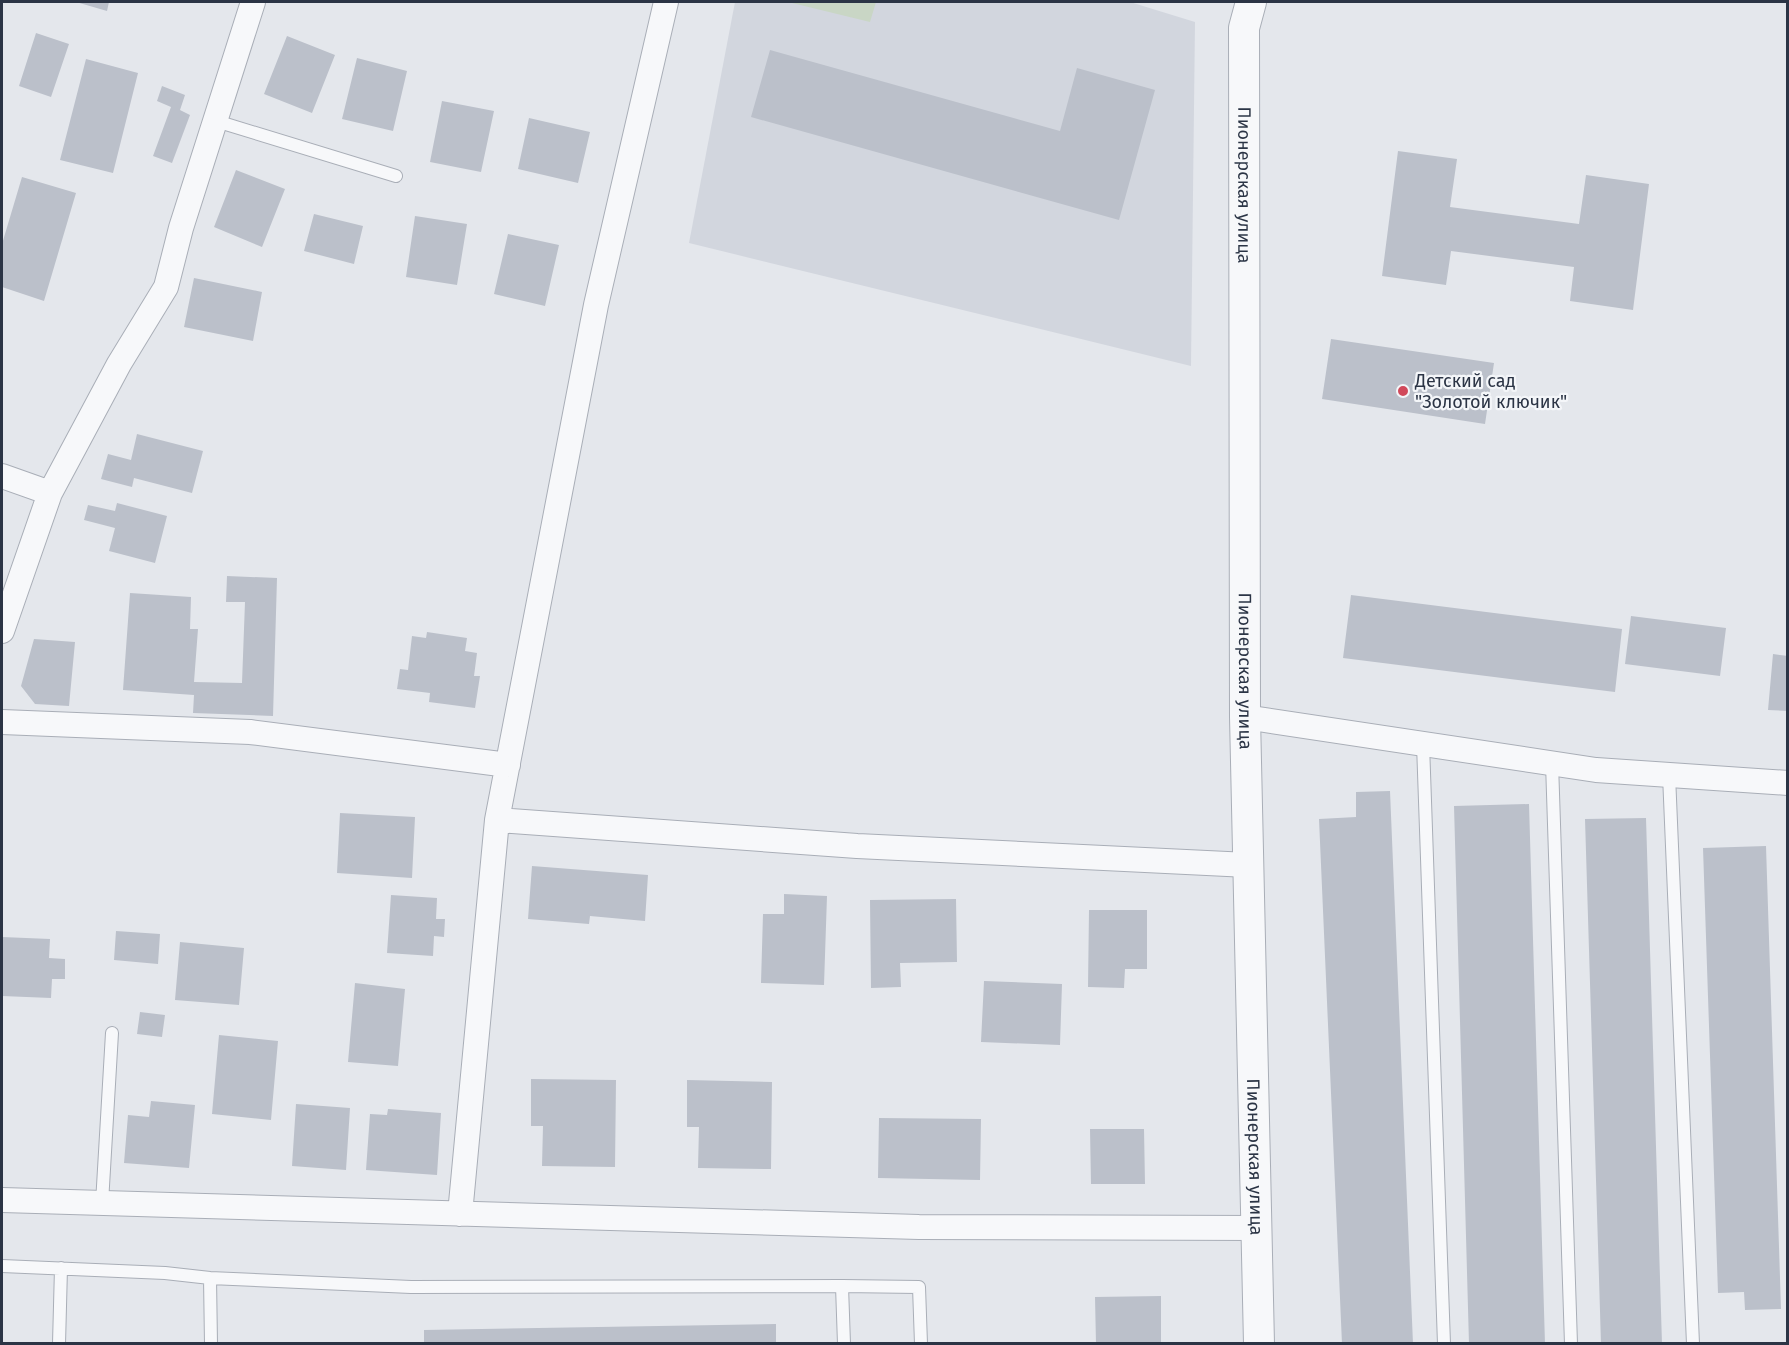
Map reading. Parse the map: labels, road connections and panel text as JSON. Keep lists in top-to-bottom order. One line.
{"streets":{"street":["Пионерская улица"]},"places":["Детский сад \"Золотой ключик\""]}
